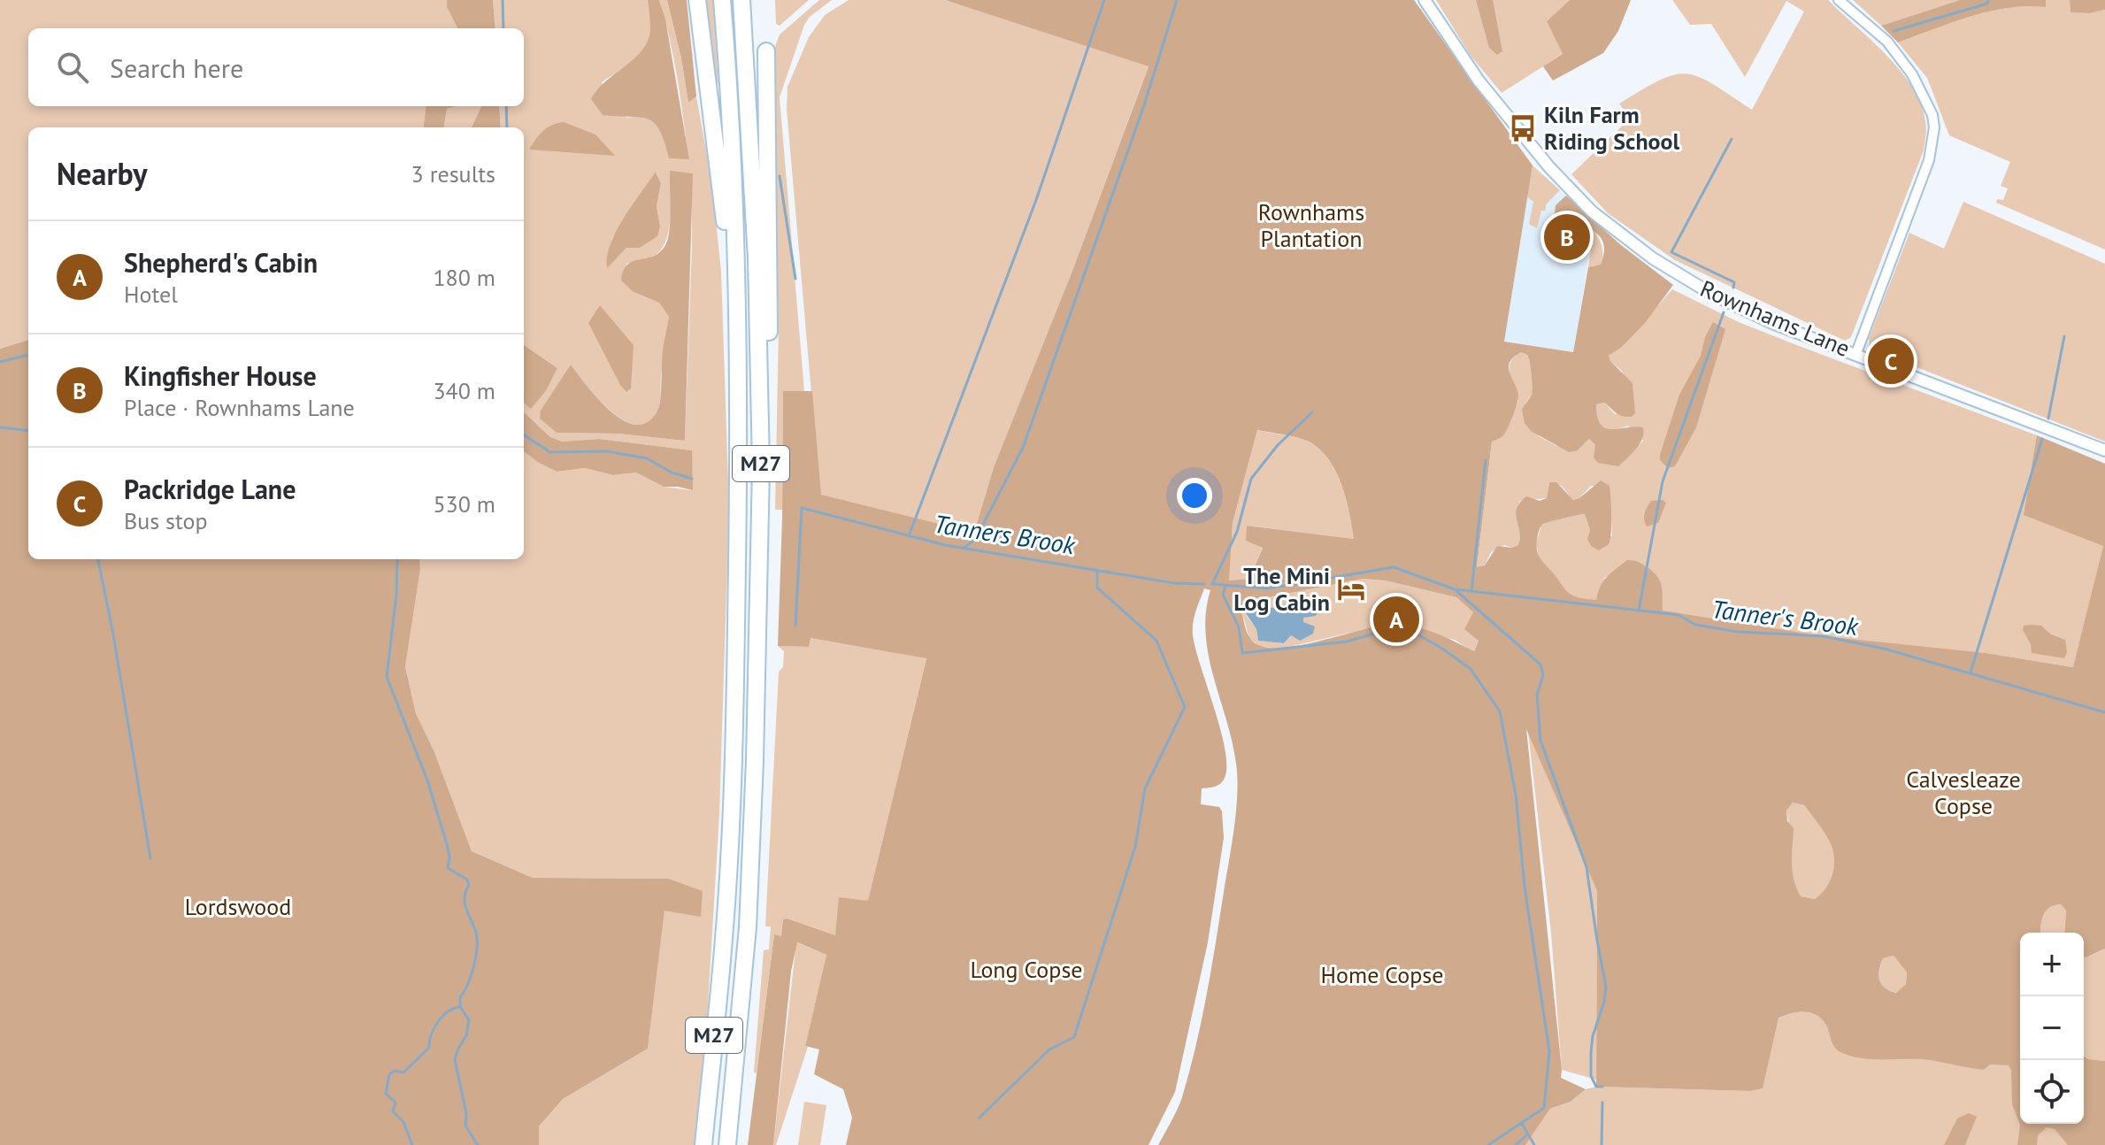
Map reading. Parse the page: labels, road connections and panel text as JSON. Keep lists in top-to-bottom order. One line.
{"streets":{"highway":["M27"],"street":["Rownhams Lane"]},"water":["Tanners Brook","Tanner's Brook"],"parks":["Rownhams Plantation","Calvesleaze Copse","Lordswood","Long Copse","Home Copse"],"places":{"bus stop":["Kiln Farm Riding School"],"hotel":["The Mini Log Cabin"]},"page":{"search":"Search here","heading":["Nearby","3 results"],"pins":["B","C","A"],"list":[{"mark":"A","name":"Shepherd's Cabin","note":"Hotel","value":"180 m"},{"mark":"B","name":"Kingfisher House","note":"Place · Rownhams Lane","value":"340 m"},{"mark":"C","name":"Packridge Lane","note":"Bus stop","value":"530 m"}],"map_buttons":["+","−"]}}
